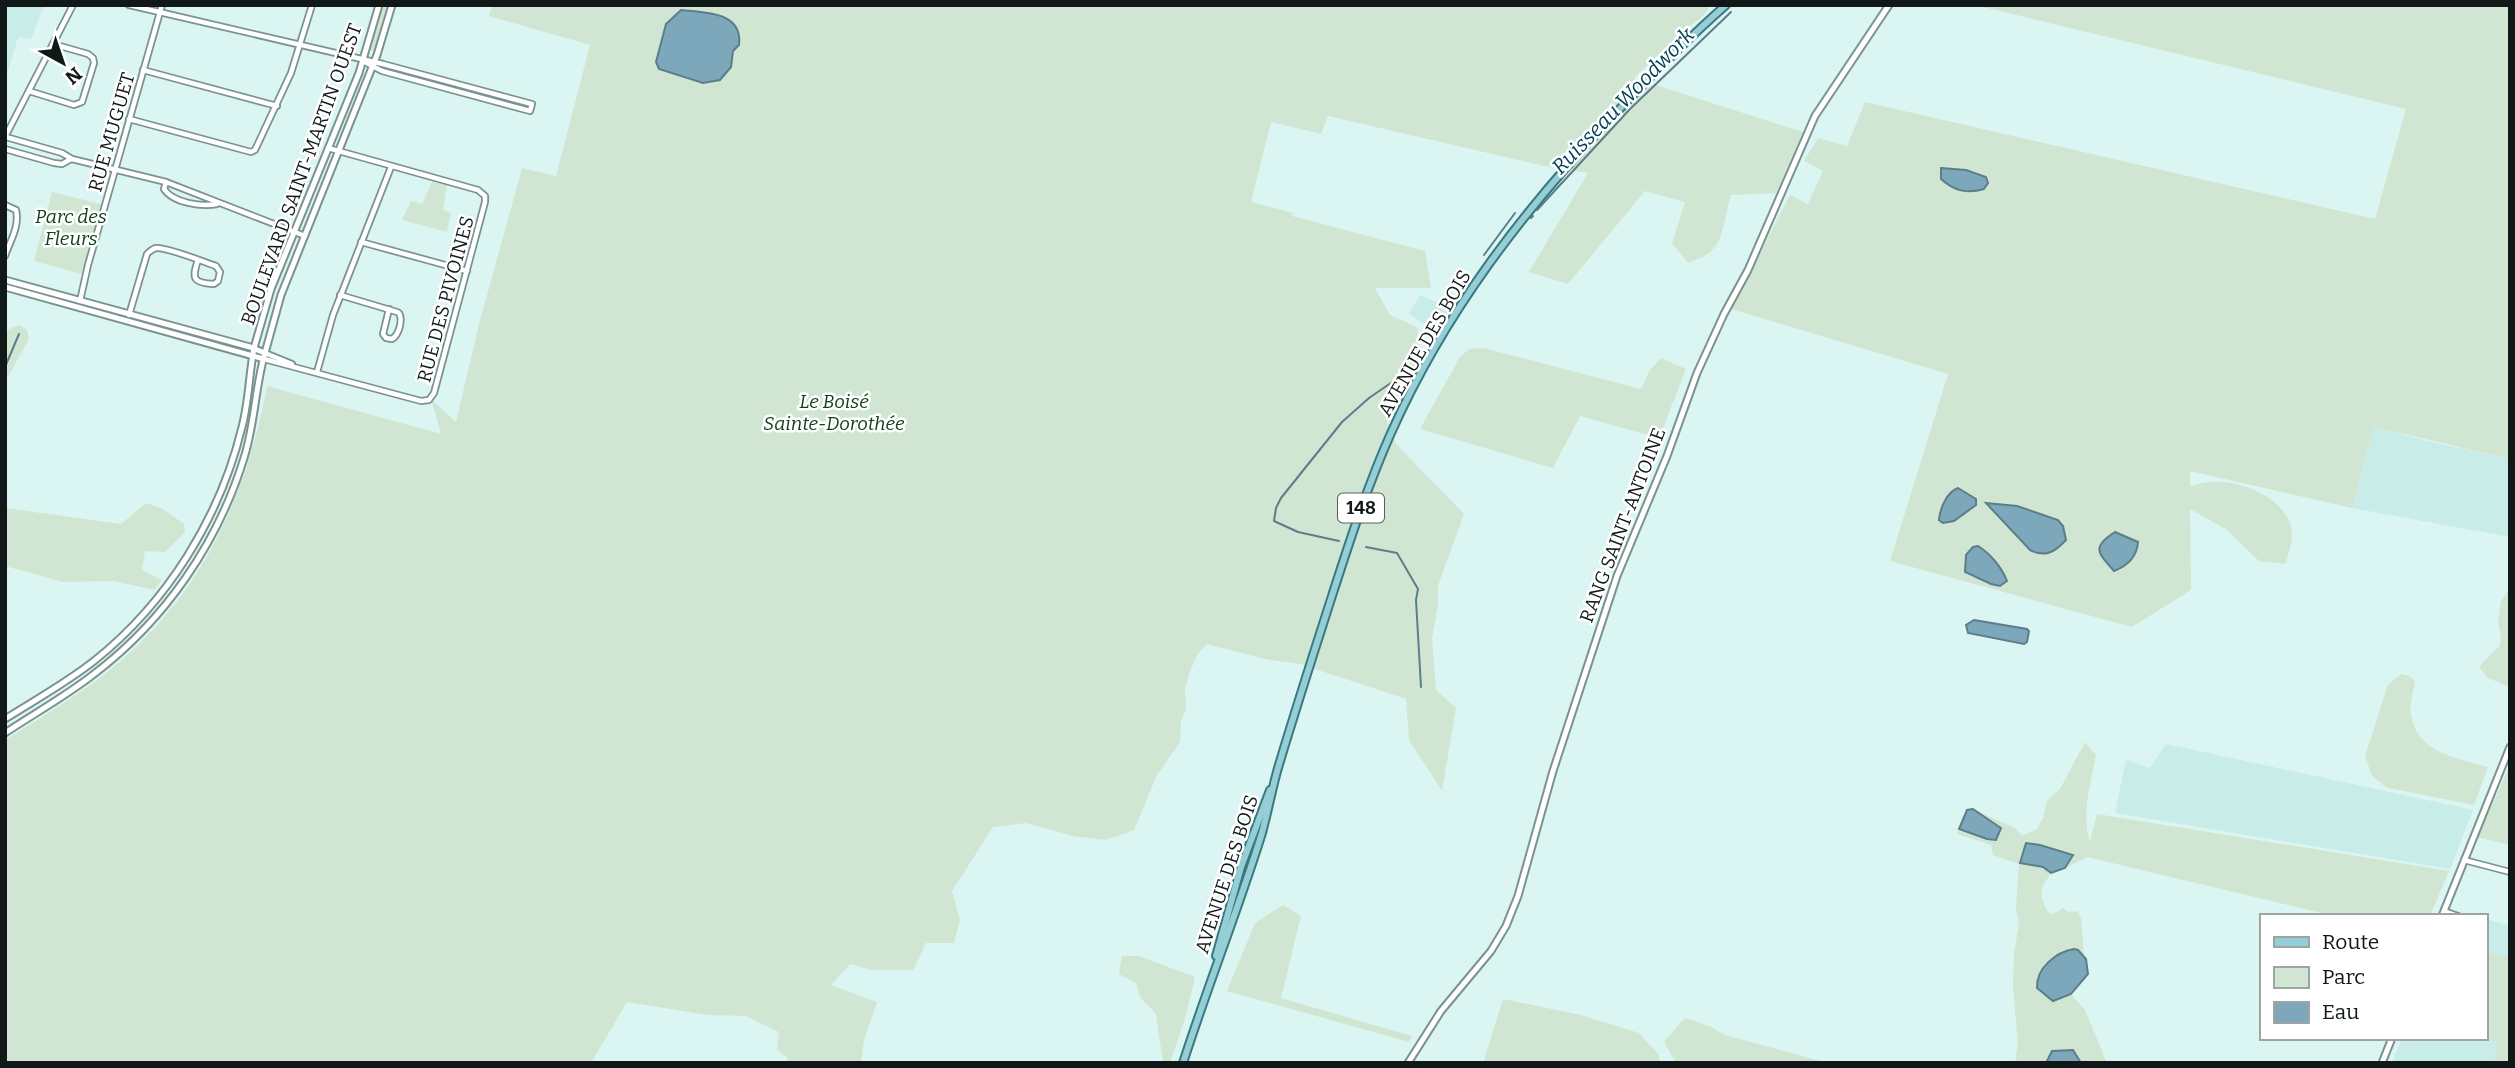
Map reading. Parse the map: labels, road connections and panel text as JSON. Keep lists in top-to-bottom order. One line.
{"streets":{"main road":["AVENUE DES BOIS","148"],"street":["RUE MUGUET","BOULEVARD SAINT-MARTIN OUEST","RUE DES PIVOINES","RANG SAINT-ANTOINE"]},"crossings":[["BOULEVARD SAINT-MARTIN OUEST","RUE DES PIVOINES"]],"water":["Ruisseau Woodwork"],"parks":["Parc des Fleurs","Le Boisé Sainte-Dorothée"],"legend":["Route","Parc","Eau"],"north":"bottom right"}
